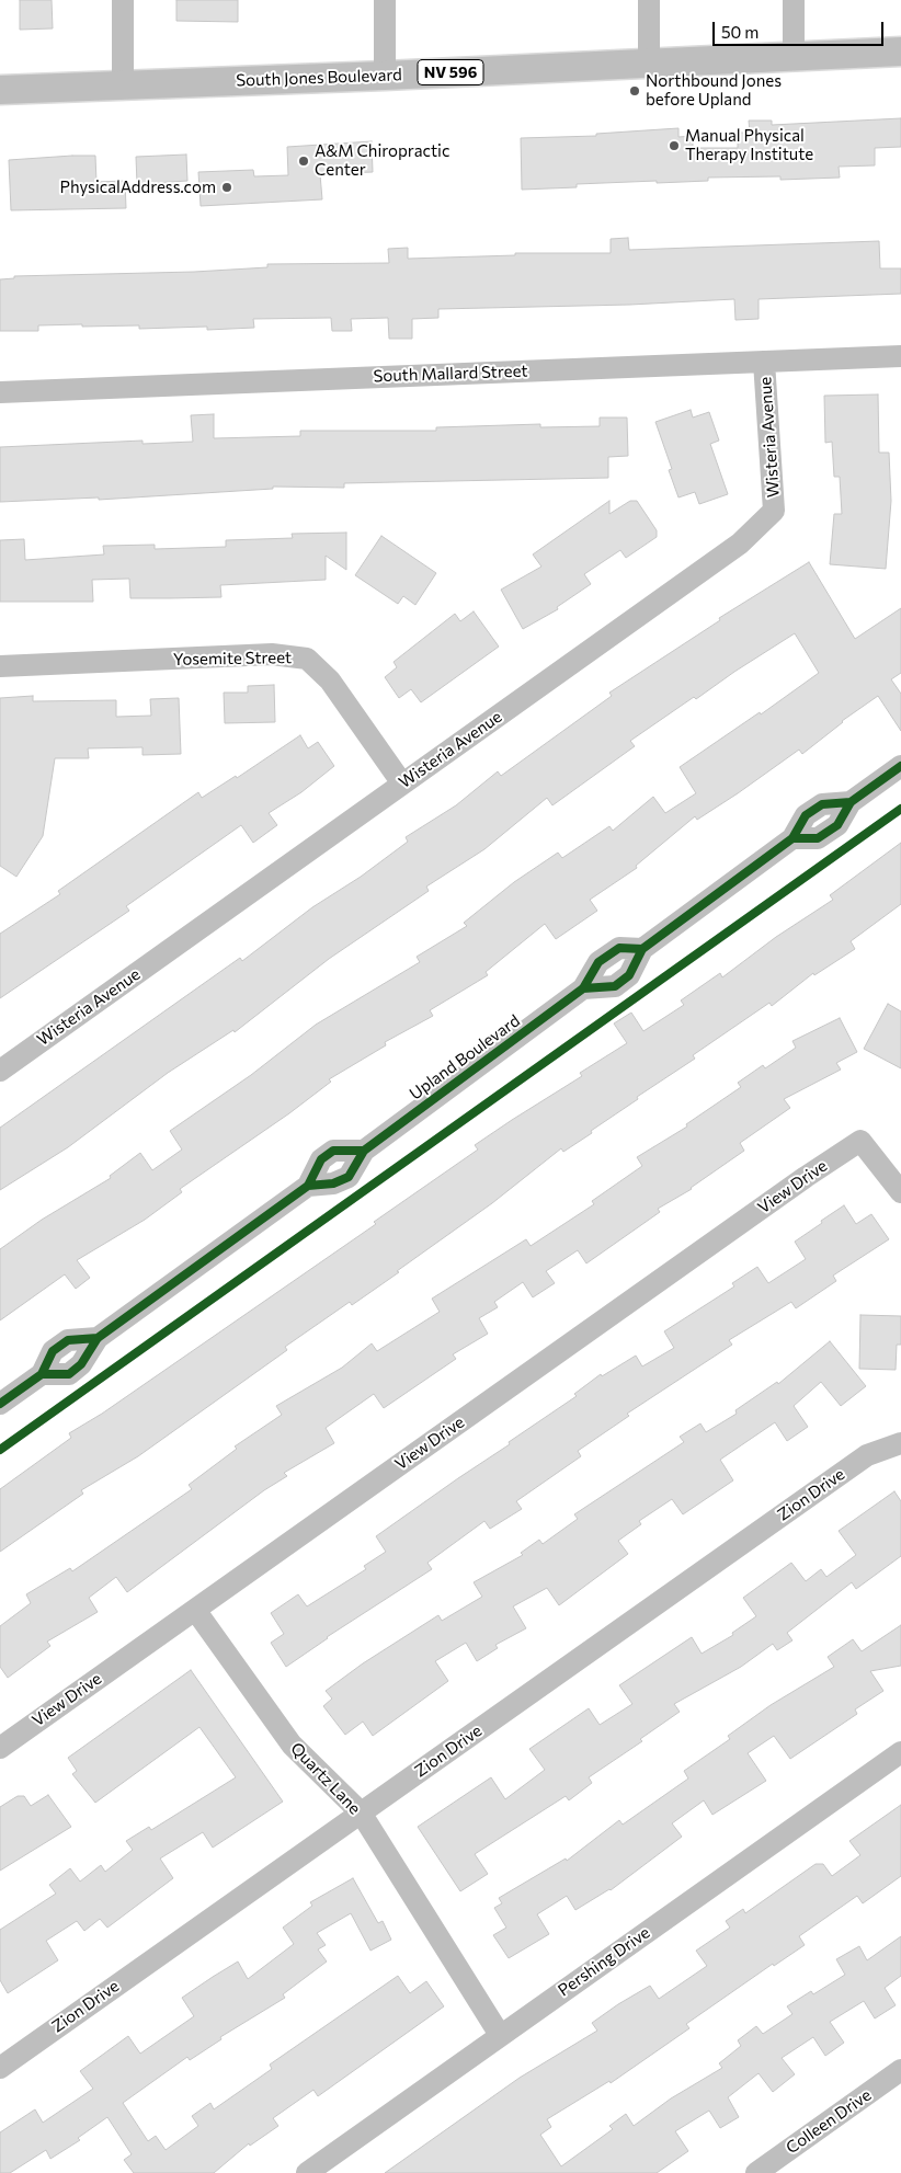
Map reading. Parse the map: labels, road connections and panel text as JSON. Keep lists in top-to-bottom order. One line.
{"streets":{"main road":["NV 596","South Jones Boulevard"],"street":["South Mallard Street","Wisteria Avenue","Yosemite Street","Upland Boulevard","View Drive","Zion Drive","Quartz Lane","Pershing Drive","Colleen Drive"]},"crossings":[["South Mallard Street","Wisteria Avenue"],["Wisteria Avenue","Yosemite Street"],["View Drive","Quartz Lane"],["Zion Drive","Quartz Lane"],["Quartz Lane","Pershing Drive"]],"places":["Northbound Jones before Upland","Manual Physical Therapy Institute","A&M Chiropractic Center","PhysicalAddress.com"],"scale_bar":"50 m"}
